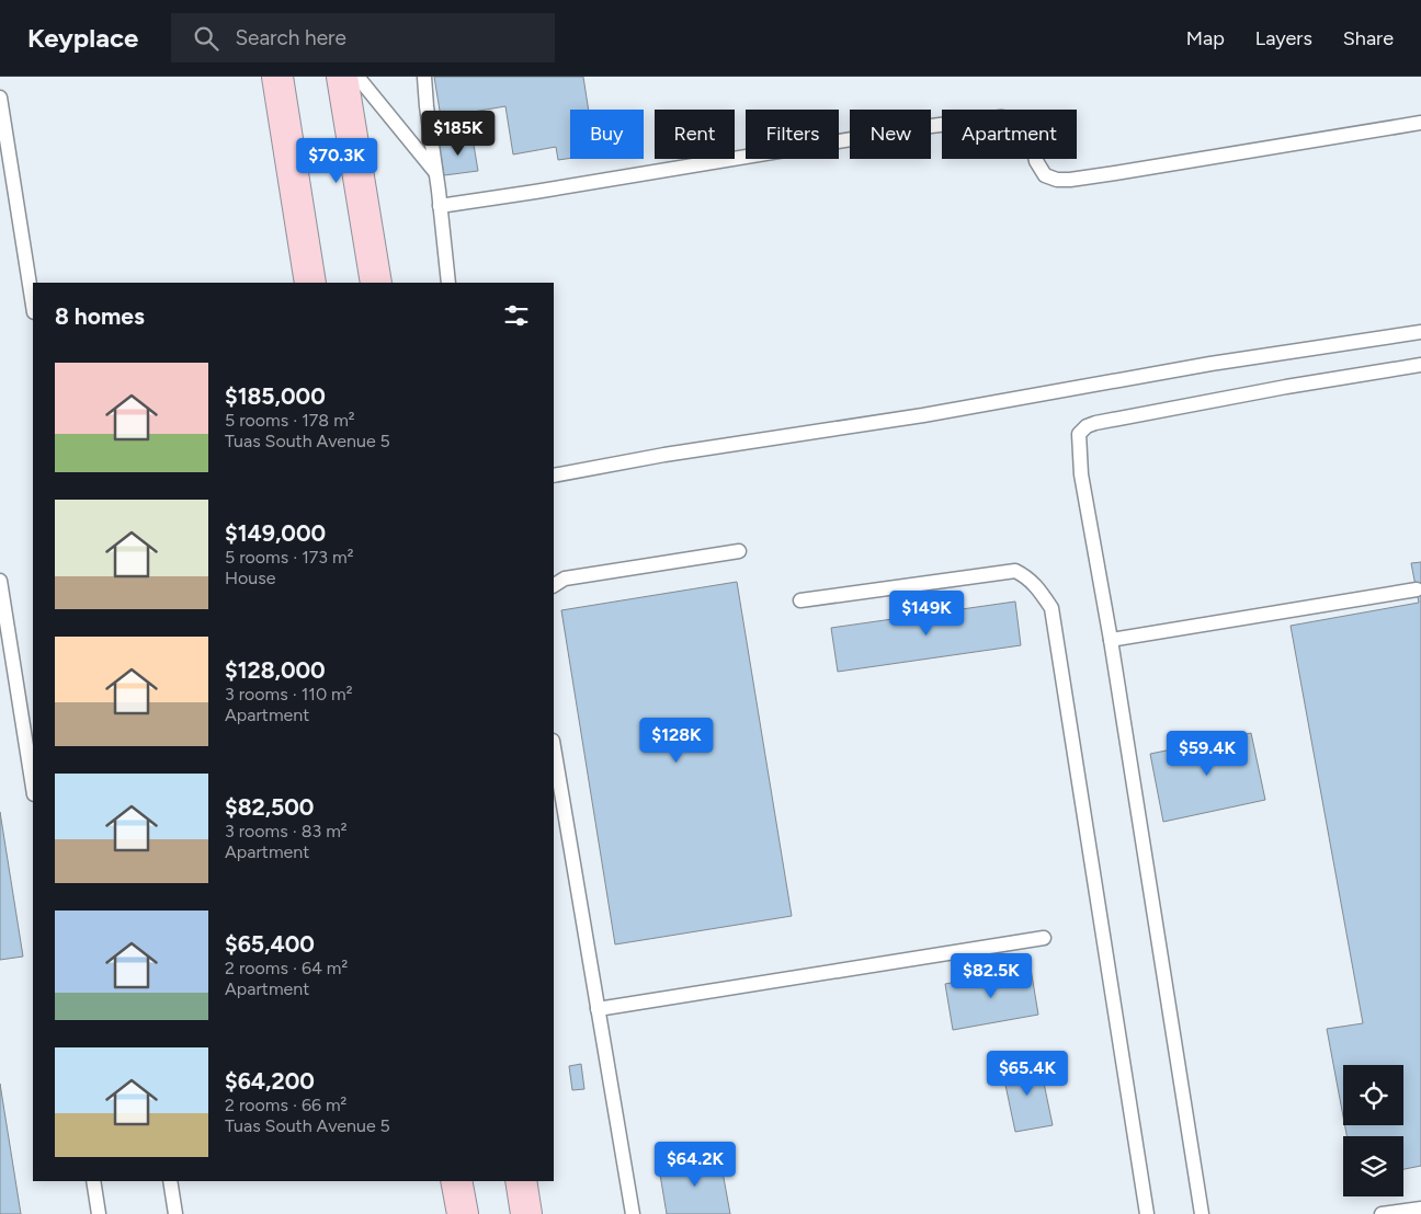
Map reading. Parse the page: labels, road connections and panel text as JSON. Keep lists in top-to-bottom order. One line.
{"page":{"header":"Keyplace","search":"Search here","nav":["Map","Layers","Share"],"chip":["Buy","Rent","Filters","New","Apartment"],"price":["$185K","$70.3K","$149K","$128K","$59.4K","$82.5K","$65.4K","$64.2K"],"heading":"8 homes","list":[{"name":"$185,000","note":"5 rooms · 178 m² · Tuas South Avenue 5"},{"name":"$149,000","note":"5 rooms · 173 m² · House"},{"name":"$128,000","note":"3 rooms · 110 m² · Apartment"},{"name":"$82,500","note":"3 rooms · 83 m² · Apartment"},{"name":"$65,400","note":"2 rooms · 64 m² · Apartment"},{"name":"$64,200","note":"2 rooms · 66 m² · Tuas South Avenue 5"}]}}
